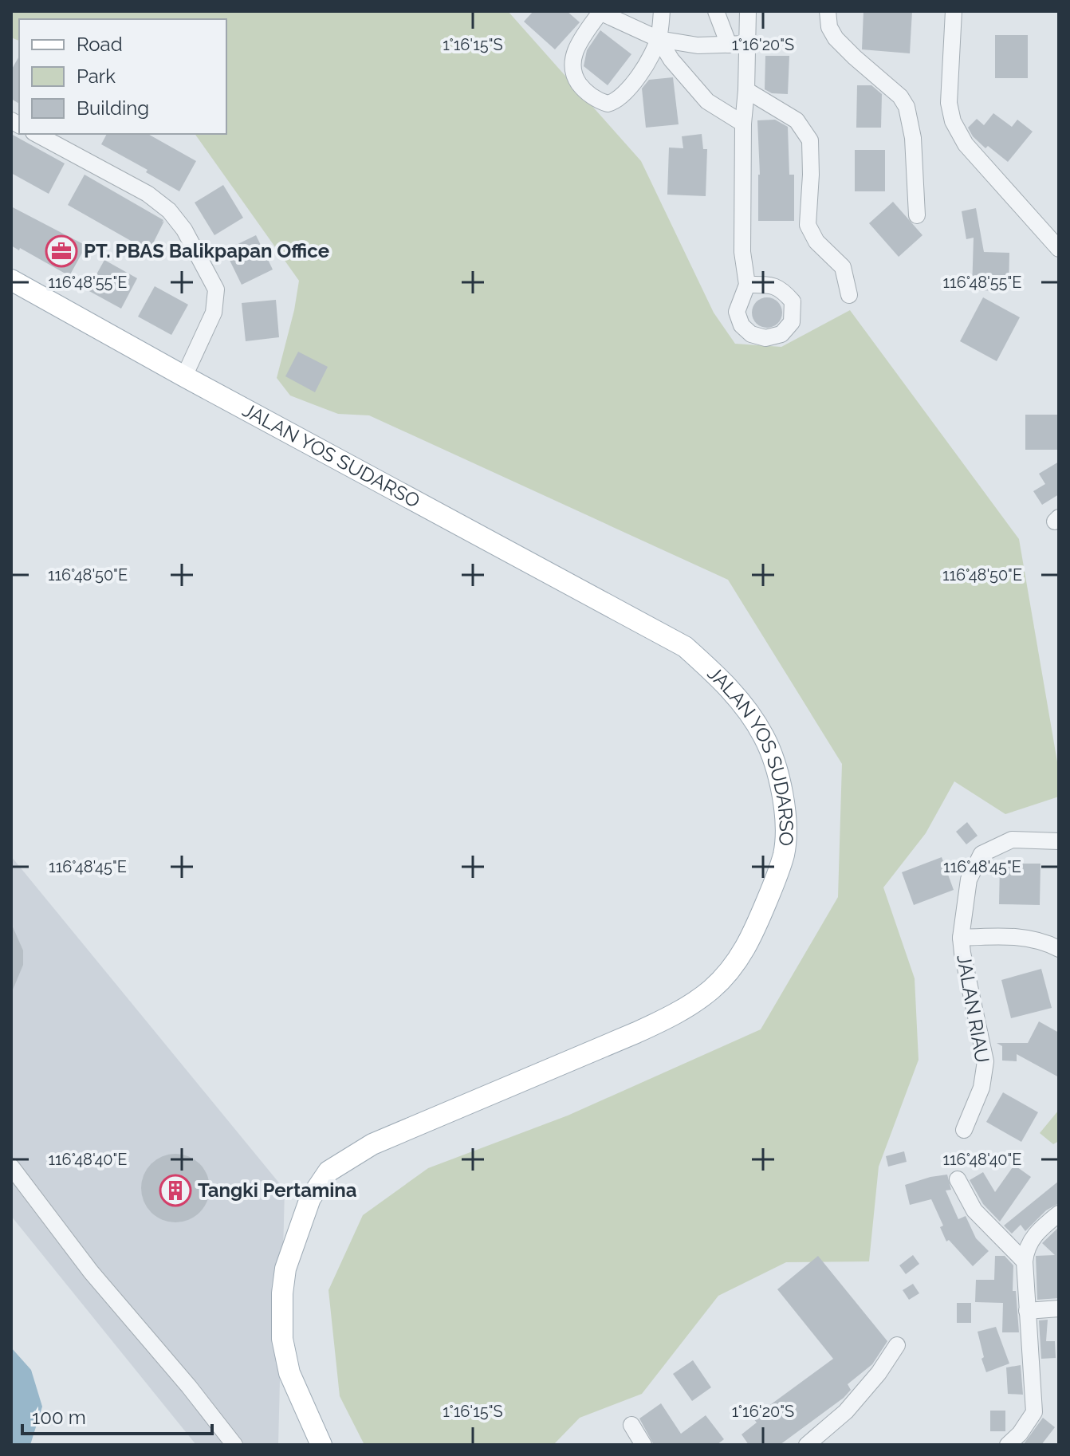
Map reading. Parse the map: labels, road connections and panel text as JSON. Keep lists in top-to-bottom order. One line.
{"streets":{"main road":["JALAN YOS SUDARSO"],"street":["JALAN RIAU"]},"places":{"office":["PT. PBAS Balikpapan Office"],"building":["Tangki Pertamina"]},"legend":["Road","Park","Building"],"scale_bar":"100 m","coordinates":["1°16'15\"S","1°16'20\"S","116°48'55\"E","116°48'50\"E","116°48'45\"E","116°48'40\"E"]}
